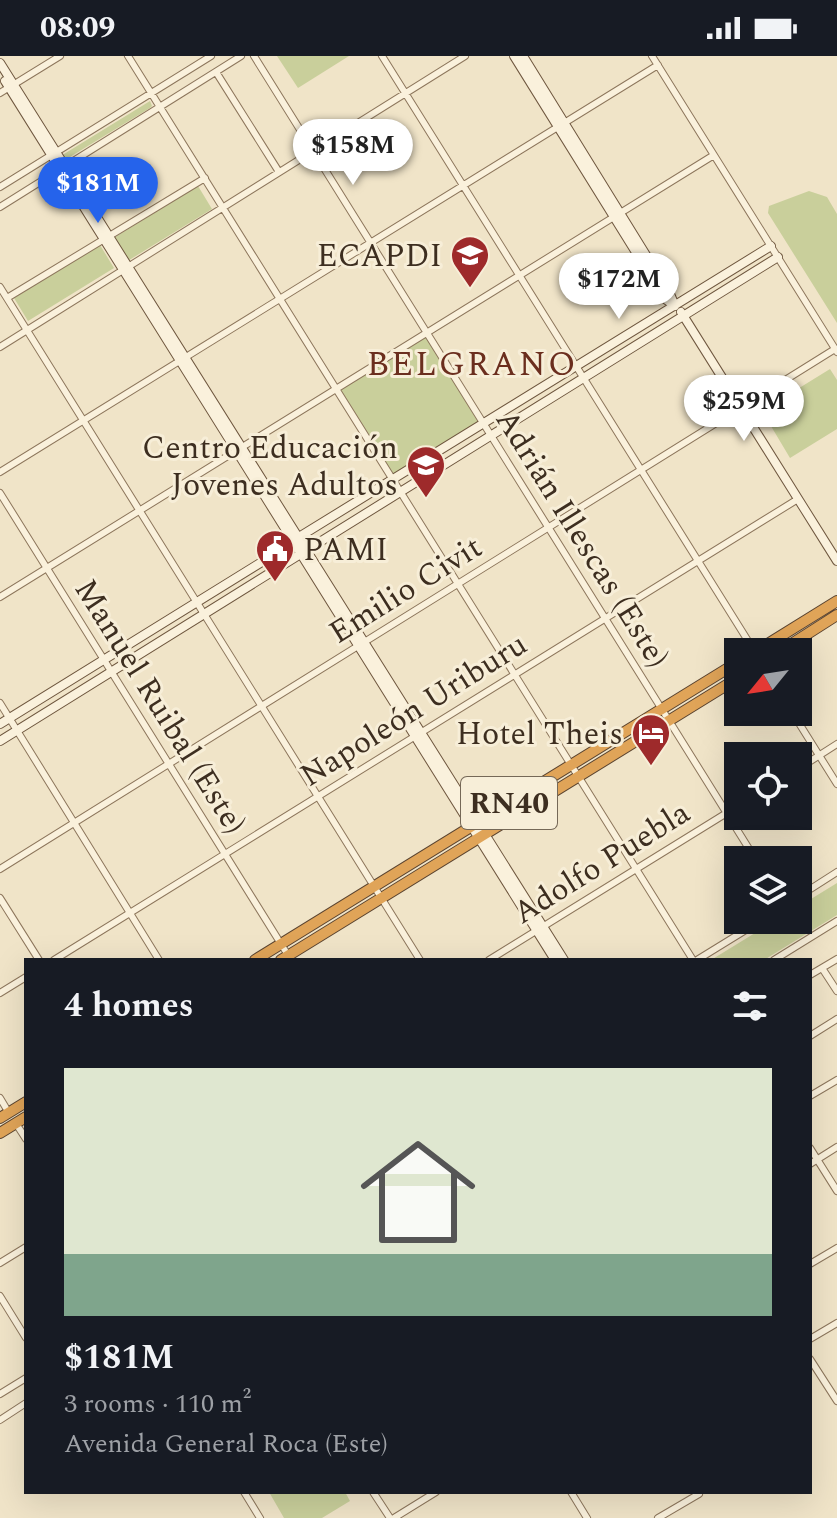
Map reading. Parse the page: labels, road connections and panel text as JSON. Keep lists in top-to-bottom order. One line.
{"streets":{"highway":["RN40"],"street":["Adrián Illescas (Este)","Emilio Civit","Manuel Ruibal (Este)","Napoleón Uriburu","Adolfo Puebla"]},"crossings":[["Adrián Illescas (Este)","Emilio Civit"],["Adrián Illescas (Este)","Napoleón Uriburu"],["Adrián Illescas (Este)","RN40"],["Emilio Civit","Manuel Ruibal (Este)"],["Manuel Ruibal (Este)","Napoleón Uriburu"],["Manuel Ruibal (Este)","RN40"]],"districts":["BELGRANO"],"places":{"school or university":["ECAPDI","Centro Educación Jovenes Adultos"],"public building":["PAMI"],"hotel":["Hotel Theis"]},"north":"bottom left","page":{"status":"08:09","price":["$158M","$181M","$172M","$259M"],"heading":"4 homes","list":[{"name":"$181M","note":"3 rooms · 110 m² · Avenida General Roca (Este)"}]}}
